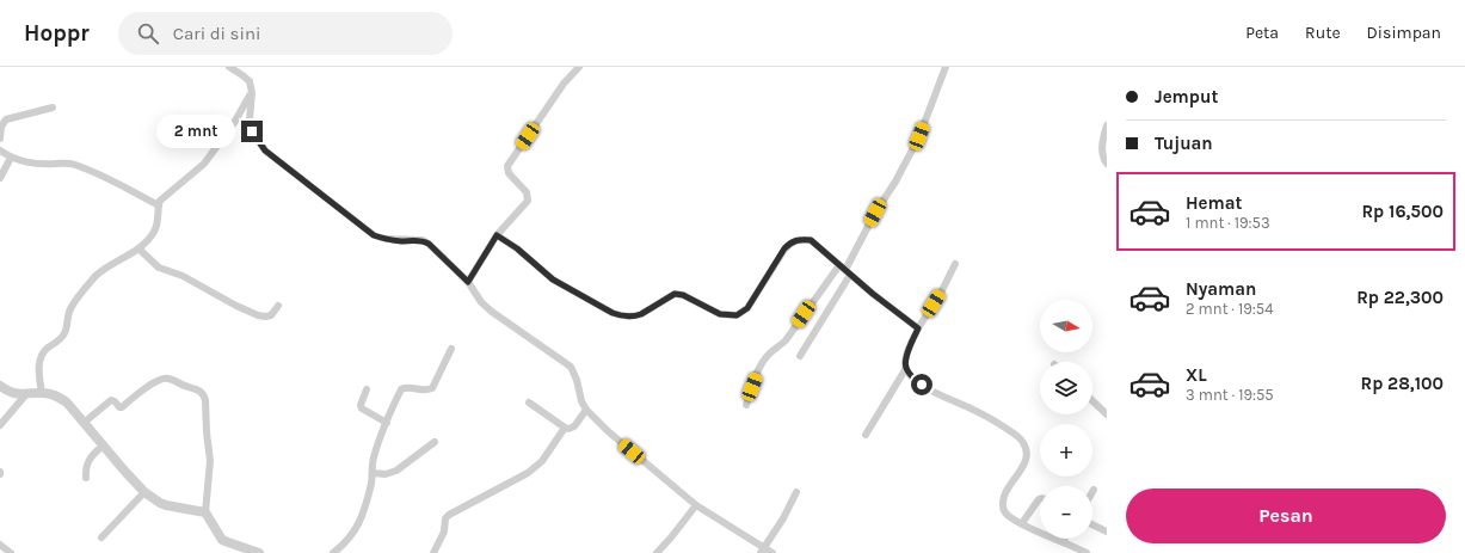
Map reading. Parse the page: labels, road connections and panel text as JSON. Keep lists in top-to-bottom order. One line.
{"north":"right","page":{"header":"Hoppr","search":"Cari di sini","nav":["Peta","Rute","Disimpan"],"banner":["Jemput","Tujuan"],"bubble":"2 mnt","list":[{"name":"Hemat","note":"1 mnt · 19:53","value":"Rp 16,500"},{"name":"Nyaman","note":"2 mnt · 19:54","value":"Rp 22,300"},{"name":"XL","note":"3 mnt · 19:55","value":"Rp 28,100"}],"map_buttons":["+","−"],"buttons":"Pesan"}}
